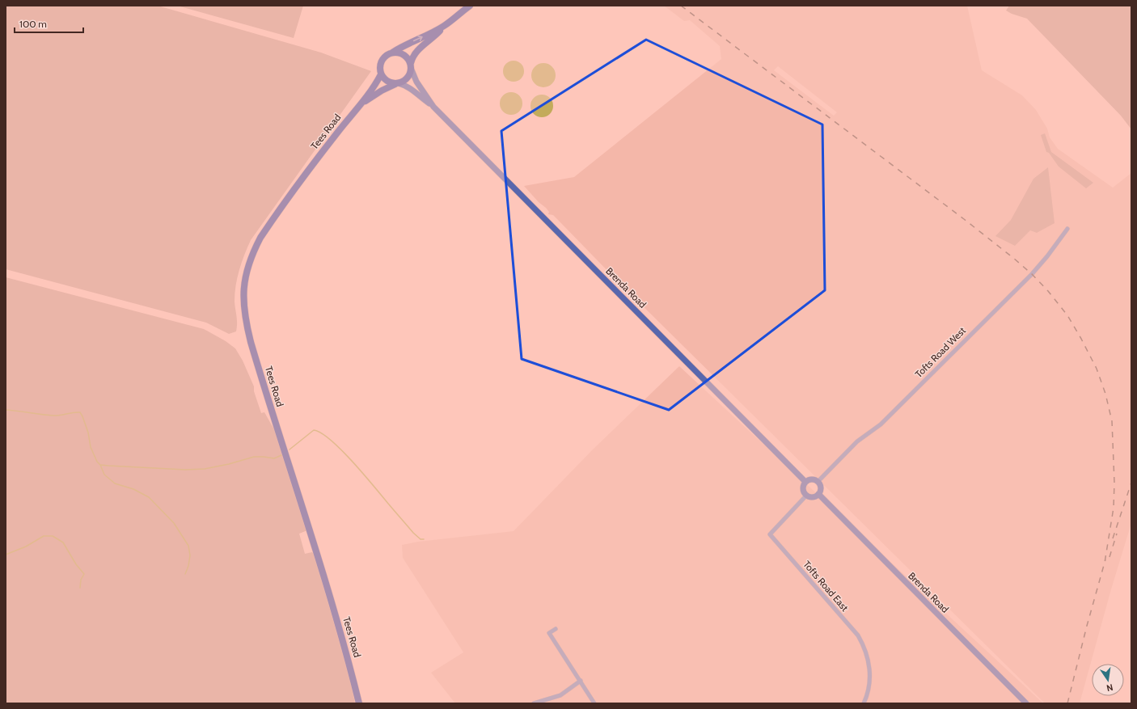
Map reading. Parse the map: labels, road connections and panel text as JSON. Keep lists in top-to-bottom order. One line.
{"streets":{"main road":["Tees Road","Brenda Road"],"street":["Tofts Road West","Tofts Road East"]},"crossings":[["Tees Road","Brenda Road"],["Brenda Road","Tofts Road West"],["Brenda Road","Tofts Road East"],["Tofts Road West","Tofts Road East"]],"scale_bar":"100 m","north":"bottom"}
